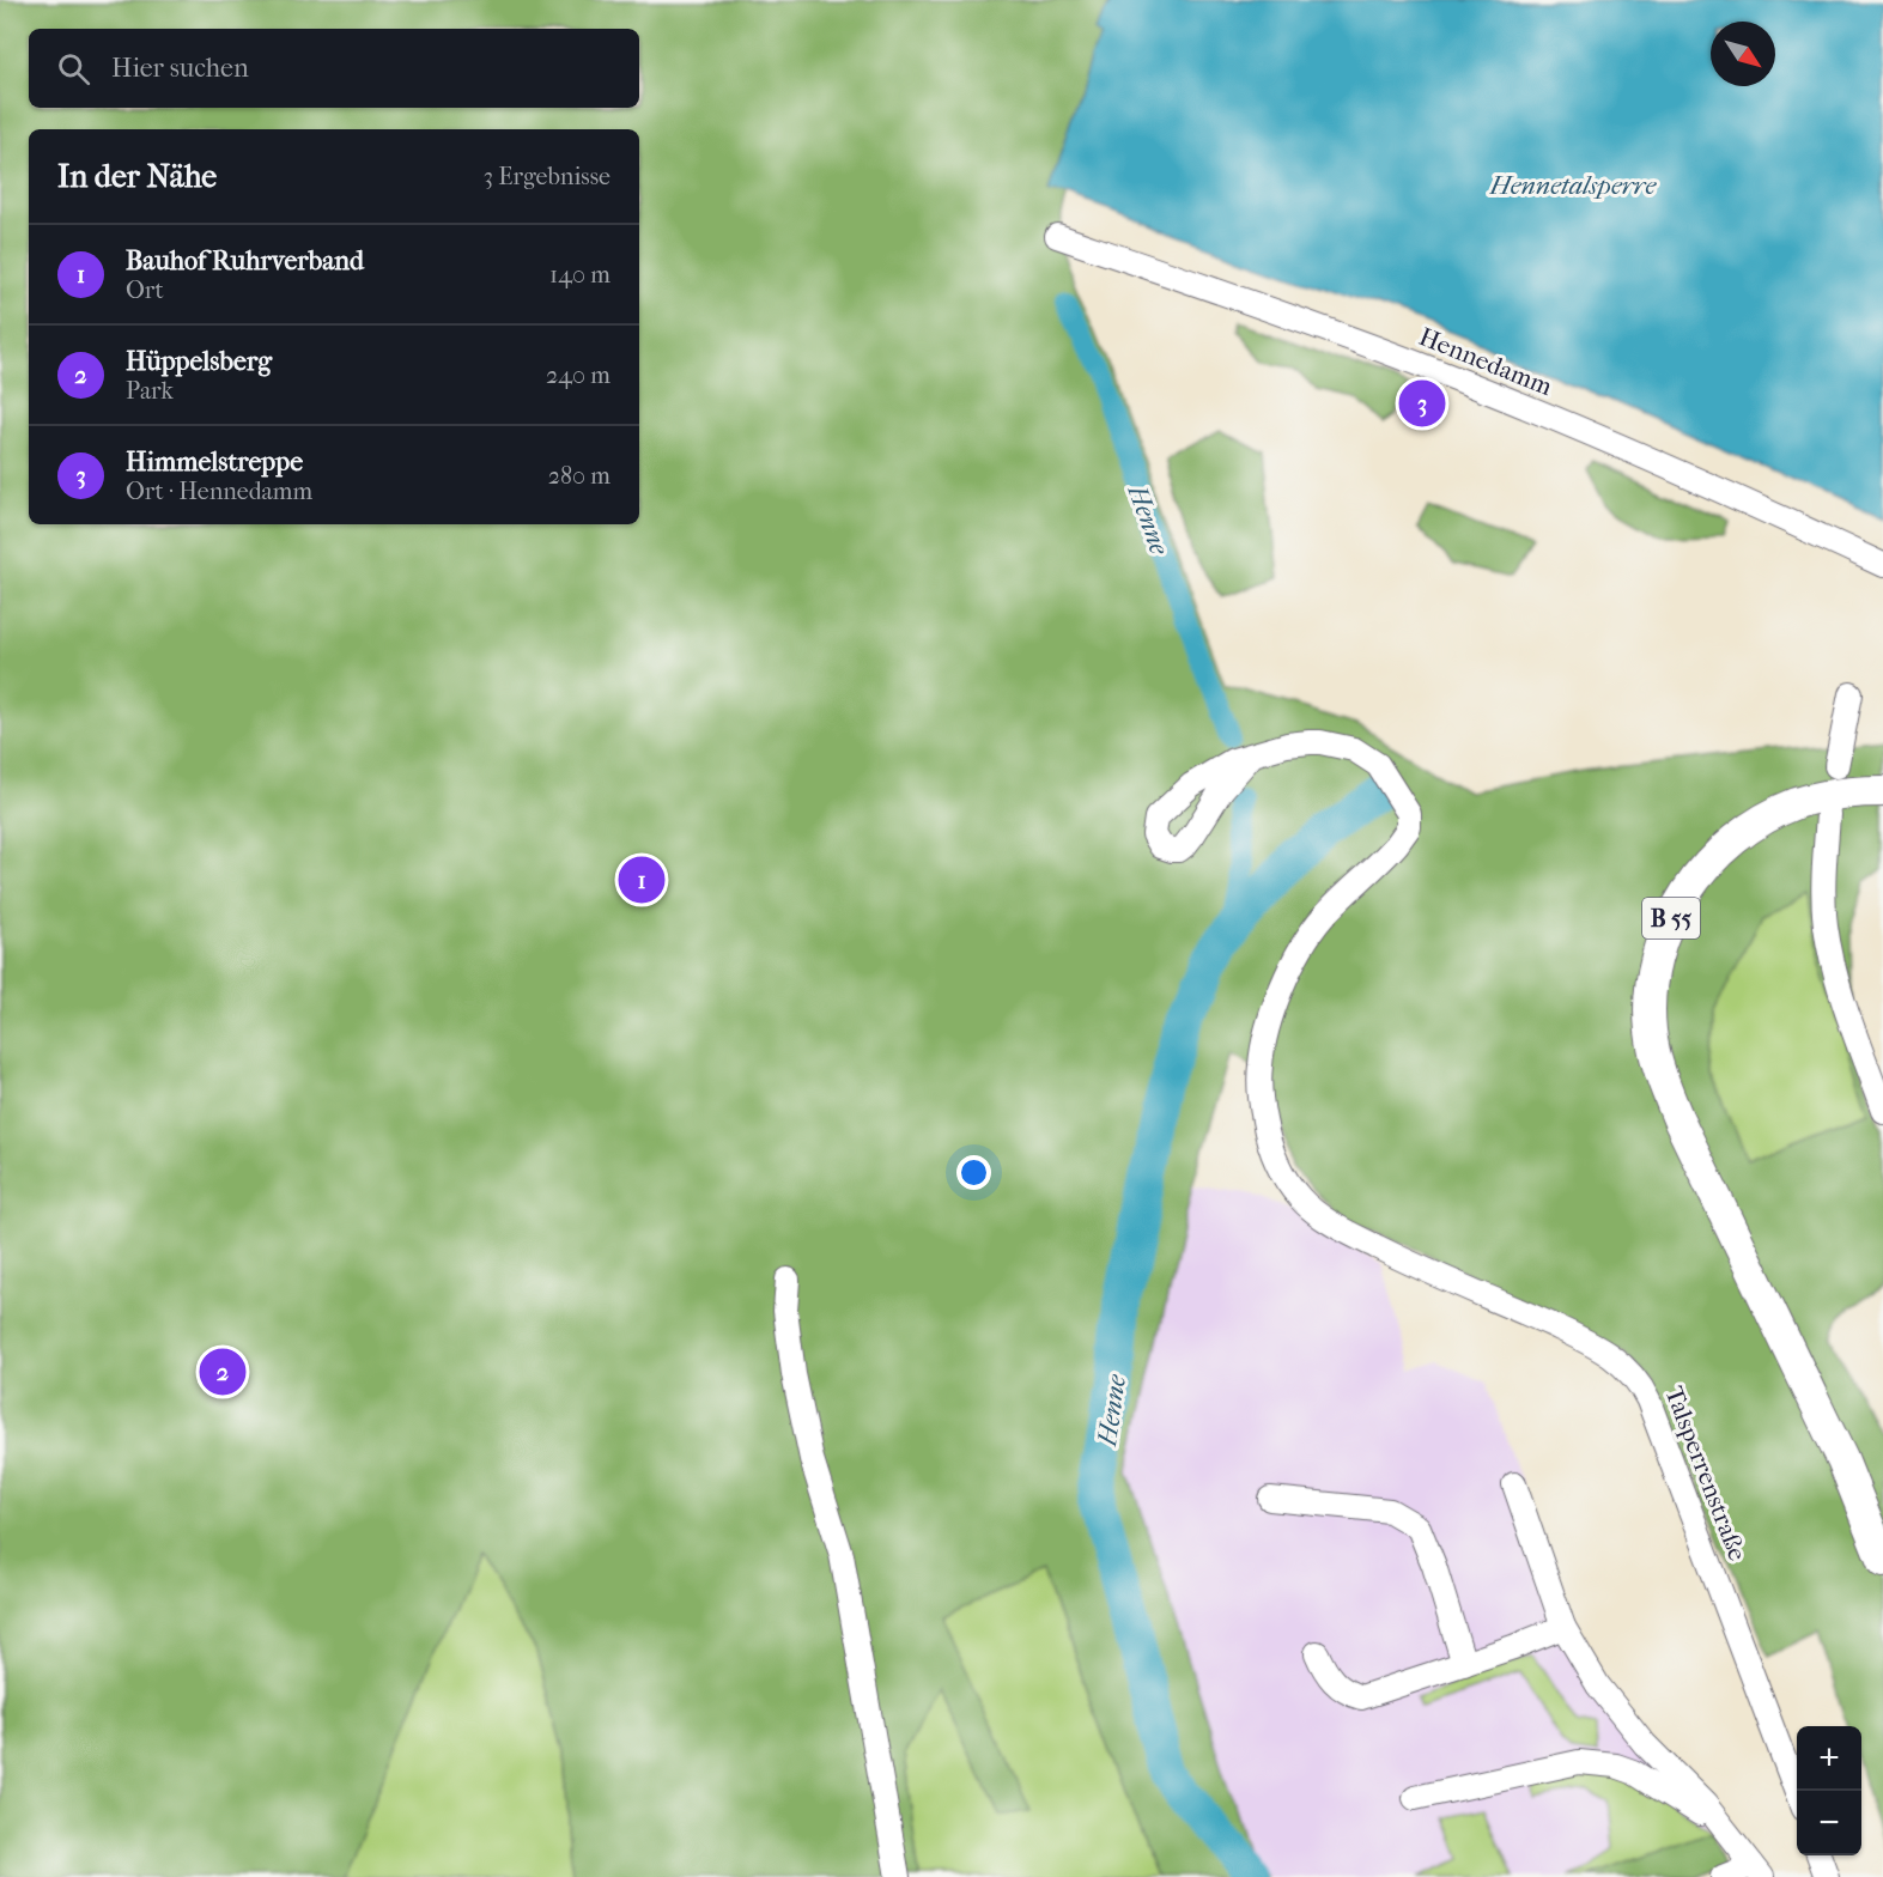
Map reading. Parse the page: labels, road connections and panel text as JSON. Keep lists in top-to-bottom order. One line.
{"streets":{"main road":["B 55"],"street":["Hennedamm","Talsperrenstraße"]},"water":["Hennetalsperre","Henne"],"north":"bottom right","page":{"search":"Hier suchen","heading":["In der Nähe","3 Ergebnisse"],"list":[{"mark":"1","name":"Bauhof Ruhrverband","note":"Ort","value":"140 m"},{"mark":"2","name":"Hüppelsberg","note":"Park","value":"240 m"},{"mark":"3","name":"Himmelstreppe","note":"Ort · Hennedamm","value":"280 m"}],"pins":["3","1","2"],"map_buttons":["+","−"]}}
